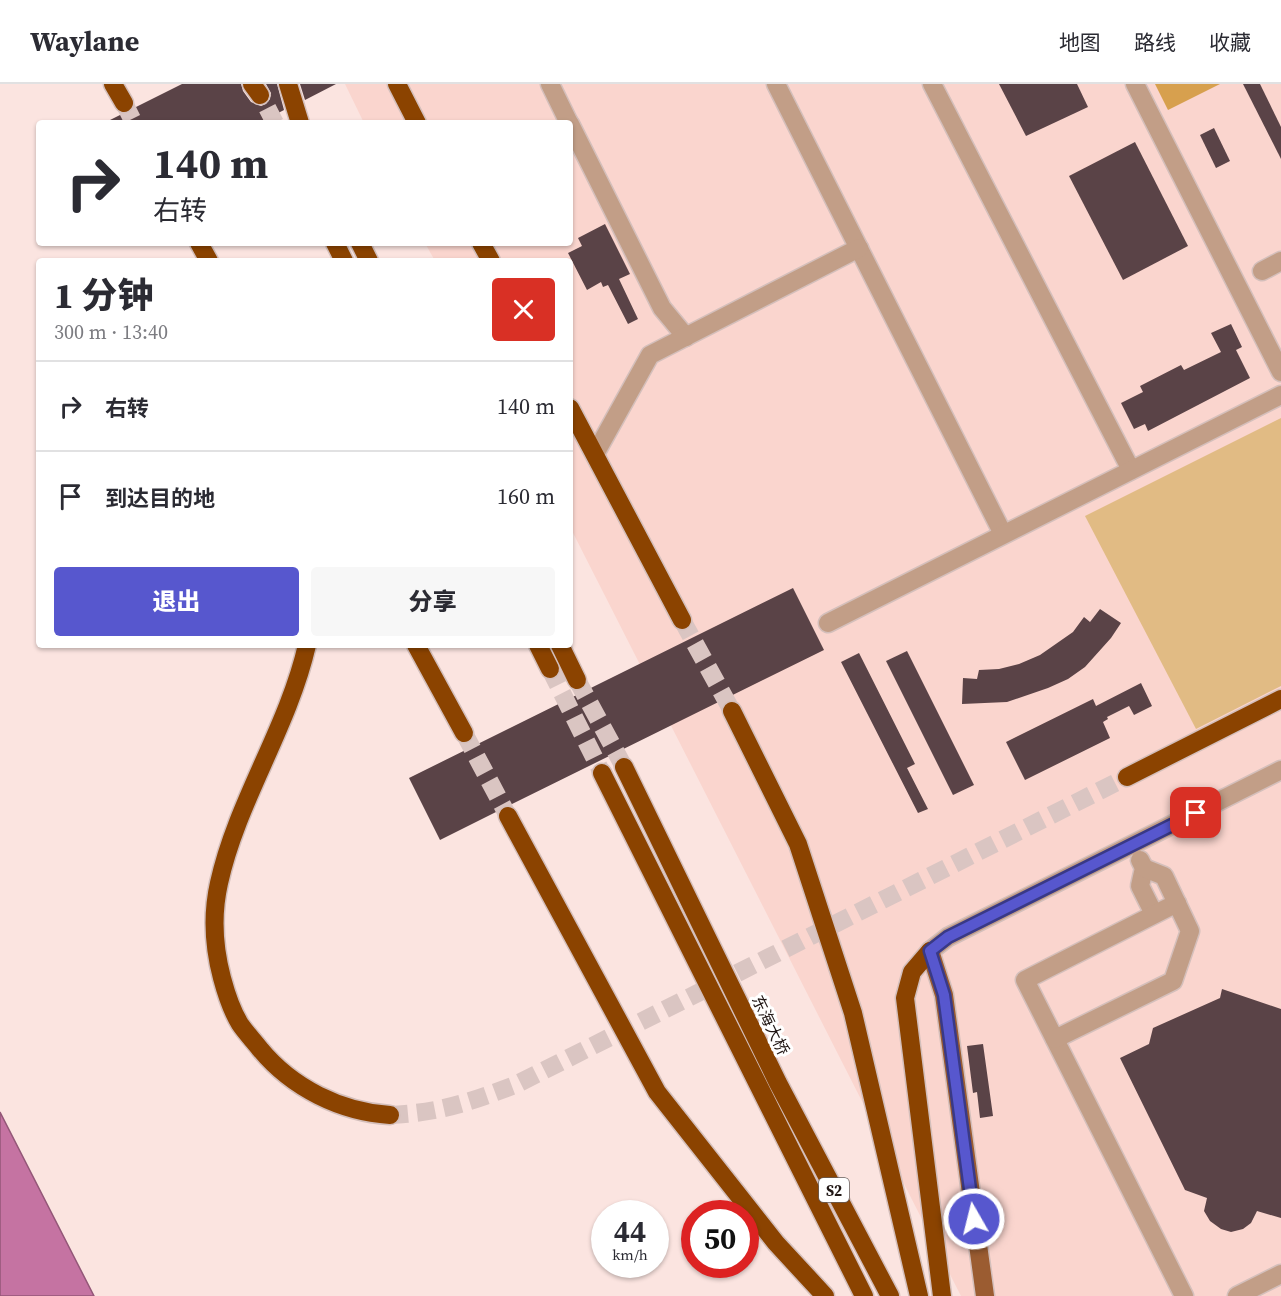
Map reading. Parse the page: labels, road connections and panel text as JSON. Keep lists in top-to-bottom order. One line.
{"streets":{"highway":["东海大桥","S2"]},"page":{"header":"Waylane","nav":["地图","路线","收藏"],"turn":["140 m","右转"],"heading":["1 分钟","300 m · 13:40"],"list":[{"name":"右转","value":"140 m"},{"name":"到达目的地","value":"160 m"}],"buttons":["退出","分享"],"speed":"44 km/h","limit":"50"}}
